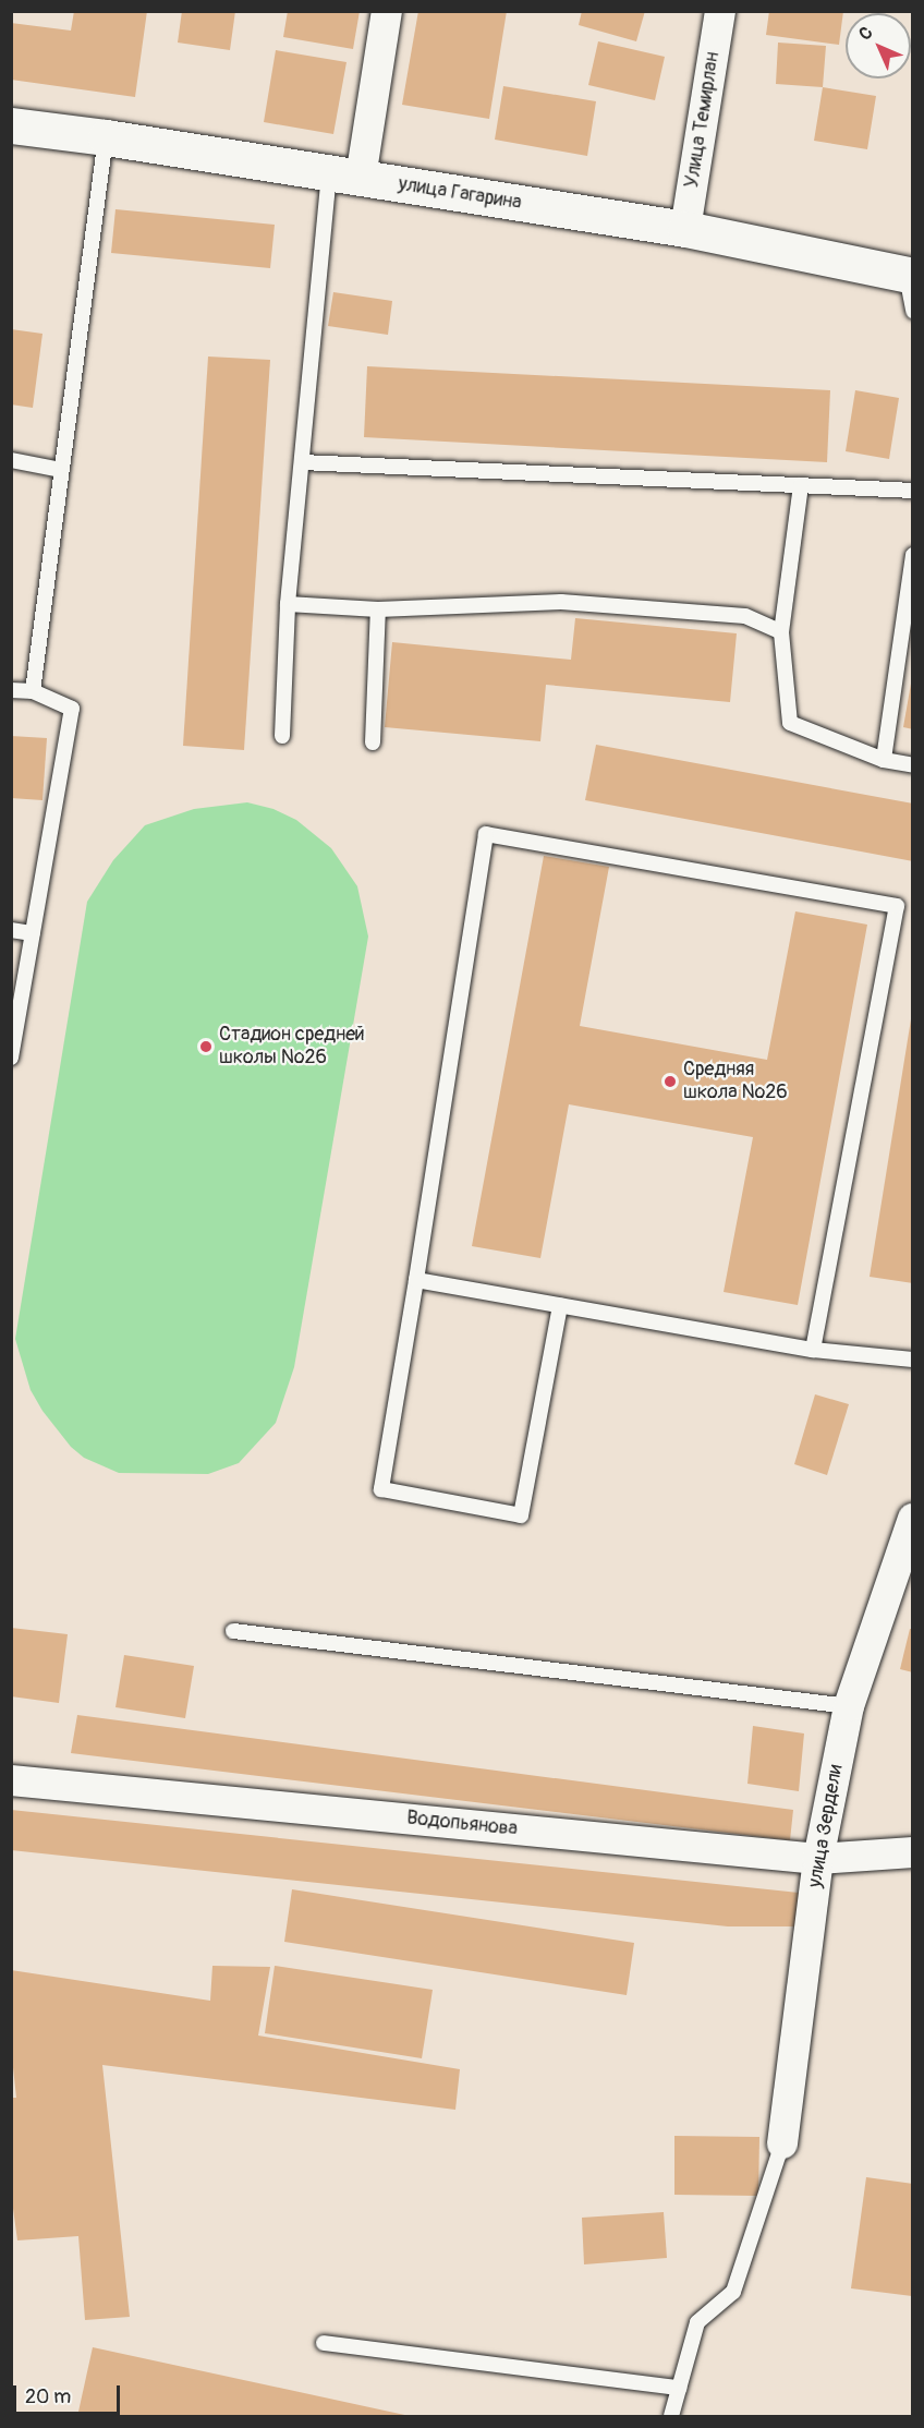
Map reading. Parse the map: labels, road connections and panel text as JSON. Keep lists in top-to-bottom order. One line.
{"streets":{"main road":["улица Гагарина"],"street":["Улица Темирлан","Водопьянова","улица Зердели"]},"crossings":[["Улица Темирлан","улица Гагарина"],["Водопьянова","улица Зердели"]],"places":["Стадион средней школы №26","Средняя школа №26"],"scale_bar":"20 m","north":"top left"}
